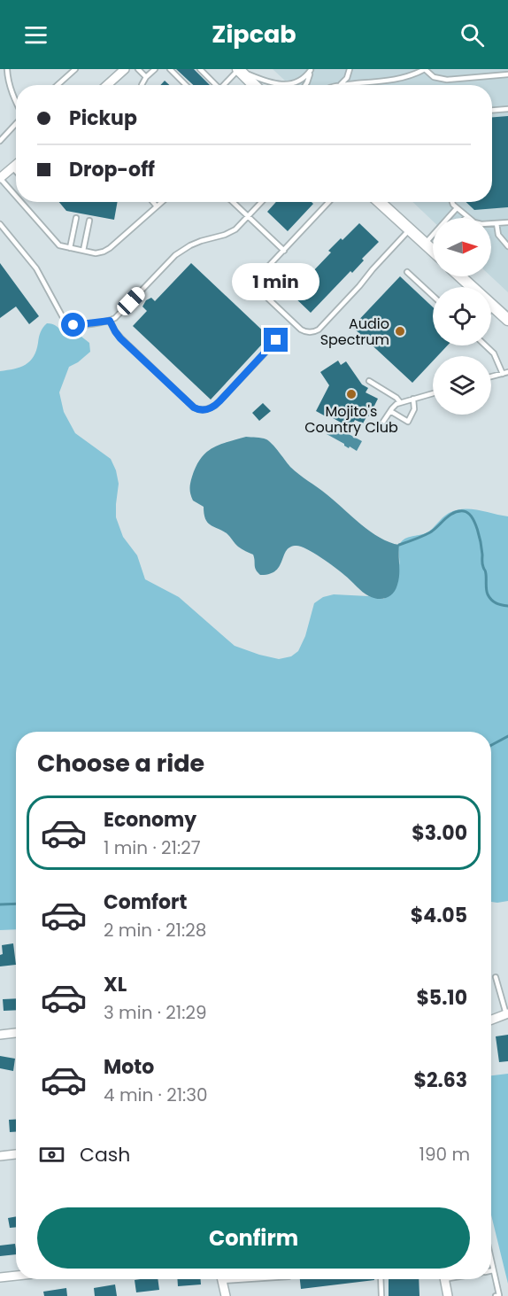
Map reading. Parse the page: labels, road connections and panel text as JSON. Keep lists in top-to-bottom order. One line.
{"places":["Audio Spectrum","Mojito's Country Club"],"north":"right","page":{"header":"Zipcab","banner":["Pickup","Drop-off"],"bubble":"1 min","heading":"Choose a ride","list":[{"name":"Economy","note":"1 min · 21:27","value":"$3.00"},{"name":"Comfort","note":"2 min · 21:28","value":"$4.05"},{"name":"XL","note":"3 min · 21:29","value":"$5.10"},{"name":"Moto","note":"4 min · 21:30","value":"$2.63"}],"pay":["Cash","190 m"],"buttons":"Confirm"}}
